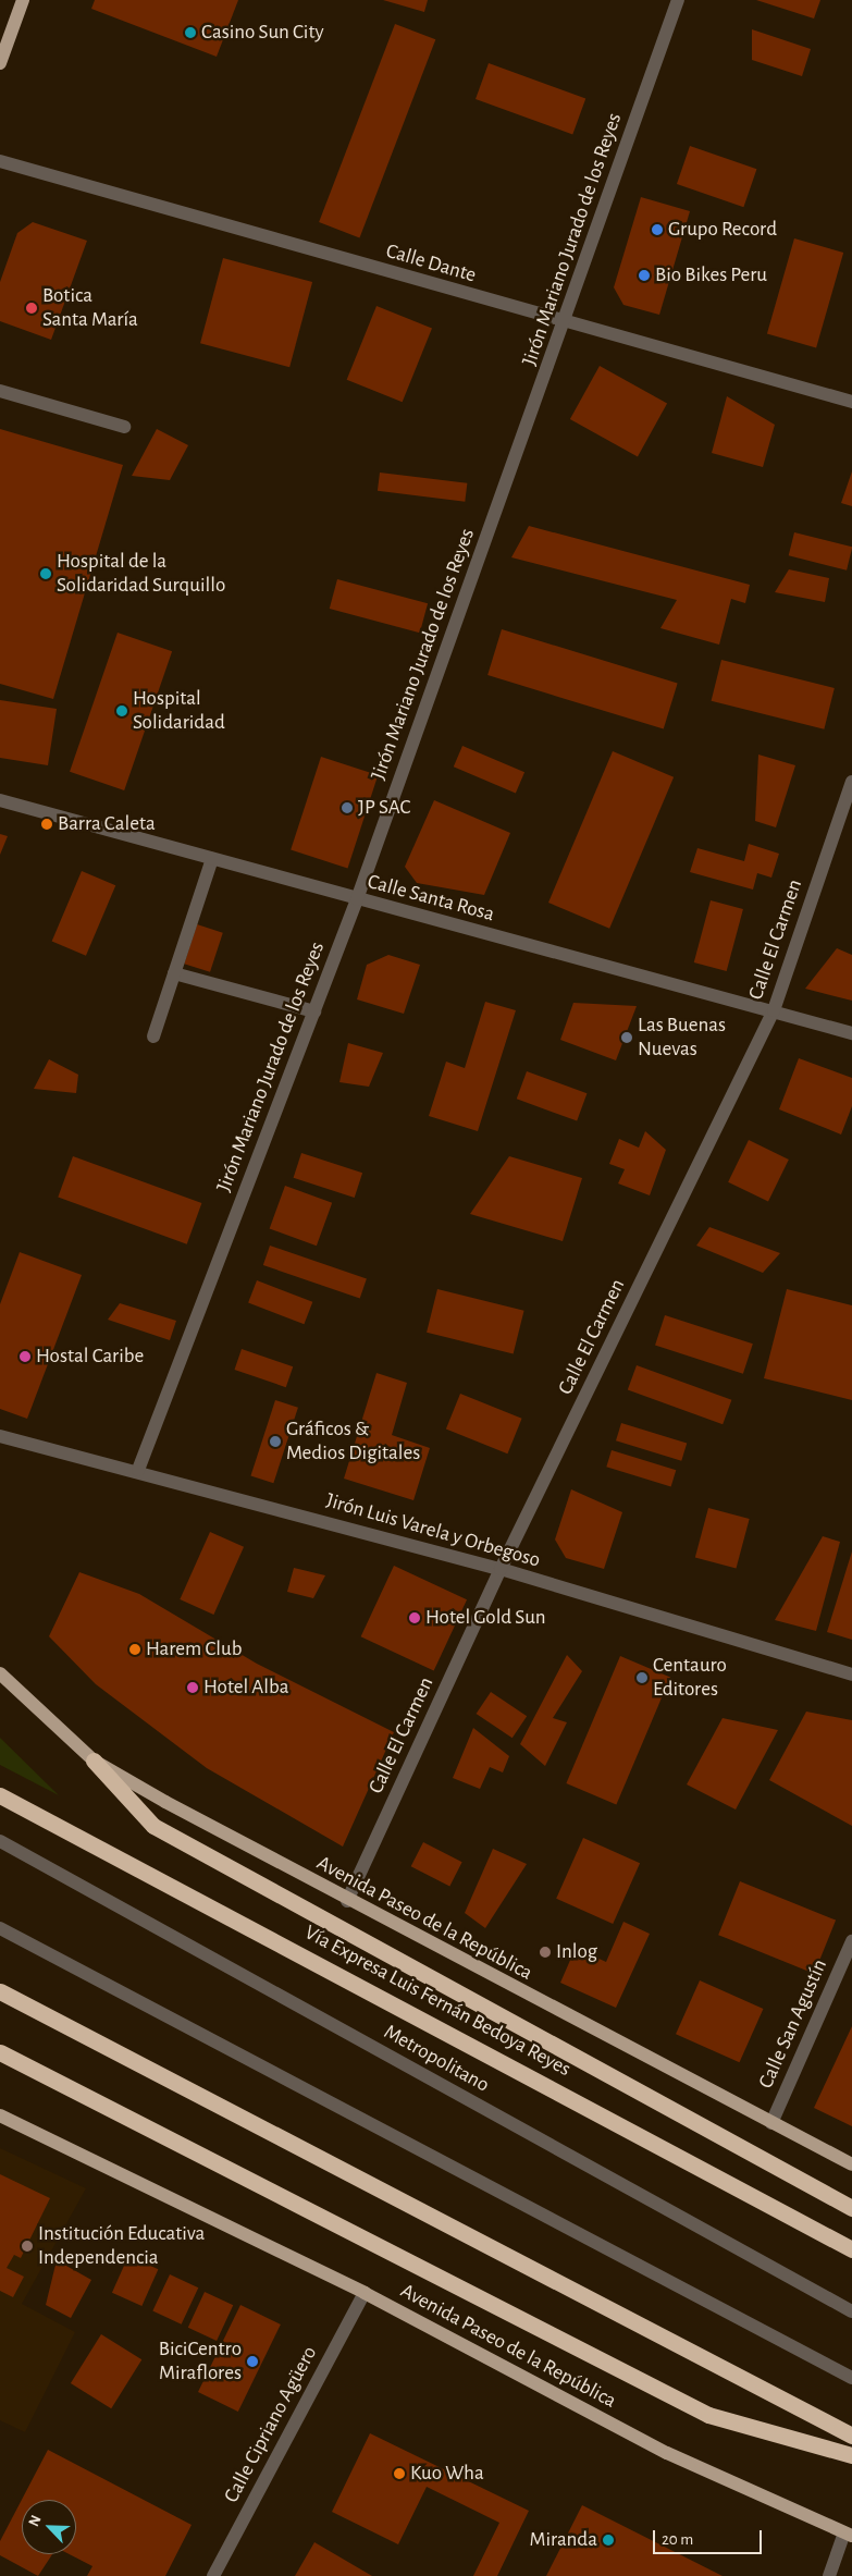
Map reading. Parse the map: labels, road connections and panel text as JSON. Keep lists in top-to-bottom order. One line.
{"streets":{"highway":["Vía Expresa Luis Fernán Bedoya Reyes"],"main road":["Avenida Paseo de la República"],"street":["Jirón Mariano Jurado de los Reyes","Calle Dante","Calle Santa Rosa","Calle El Carmen","Jirón Luis Varela y Orbegoso","Calle San Agustín","Metropolitano","Calle Cipriano Agüero"]},"crossings":[["Jirón Mariano Jurado de los Reyes","Calle Dante"],["Jirón Mariano Jurado de los Reyes","Calle Santa Rosa"],["Jirón Mariano Jurado de los Reyes","Jirón Luis Varela y Orbegoso"],["Calle Santa Rosa","Calle El Carmen"],["Calle El Carmen","Jirón Luis Varela y Orbegoso"],["Calle El Carmen","Avenida Paseo de la República"],["Avenida Paseo de la República","Calle San Agustín"],["Avenida Paseo de la República","Calle Cipriano Agüero"]],"places":["Casino Sun City","Grupo Record","Bio Bikes Peru","Botica Santa María","Hospital de la Solidaridad Surquillo","Hospital Solidaridad","JP SAC","Barra Caleta","Las Buenas Nuevas","Hostal Caribe","Gráficos & Medios Digitales","Hotel Gold Sun","Harem Club","Centauro Editores","Hotel Alba","Inlog","Institución Educativa Independencia","BiciCentro Miraflores","Kuo Wha","Miranda"],"scale_bar":"20 m","north":"top left"}
